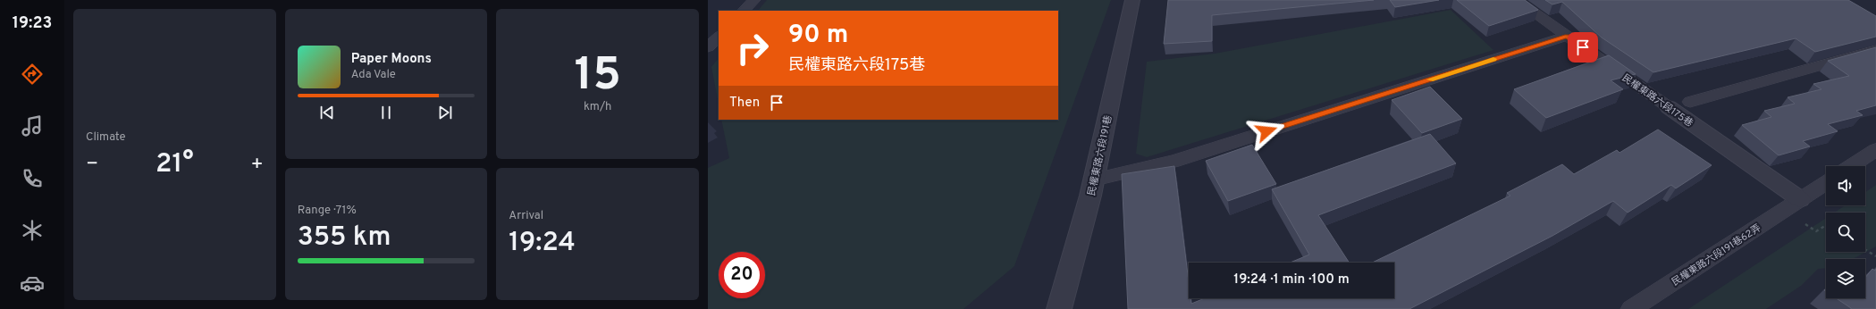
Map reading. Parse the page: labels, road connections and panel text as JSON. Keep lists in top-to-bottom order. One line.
{"streets":{"street":["民權東路六段175巷","民權東路六段191巷"],"lane":["民權東路六段191巷62弄"]},"crossings":[["民權東路六段175巷","民權東路六段191巷62弄"]],"page":{"tabs":"19:23","tile":["Climate",["15","km/h"],["Range · 71%","355 km"],["Arrival","19:24"]],"turn":["90 m","民權東路六段175巷"],"song":["Paper Moons","Ada Vale"],"then":"Then","heat":["−","21°","+"],"limit":"20","trip":"19:24 · 1 min · 100 m"}}
